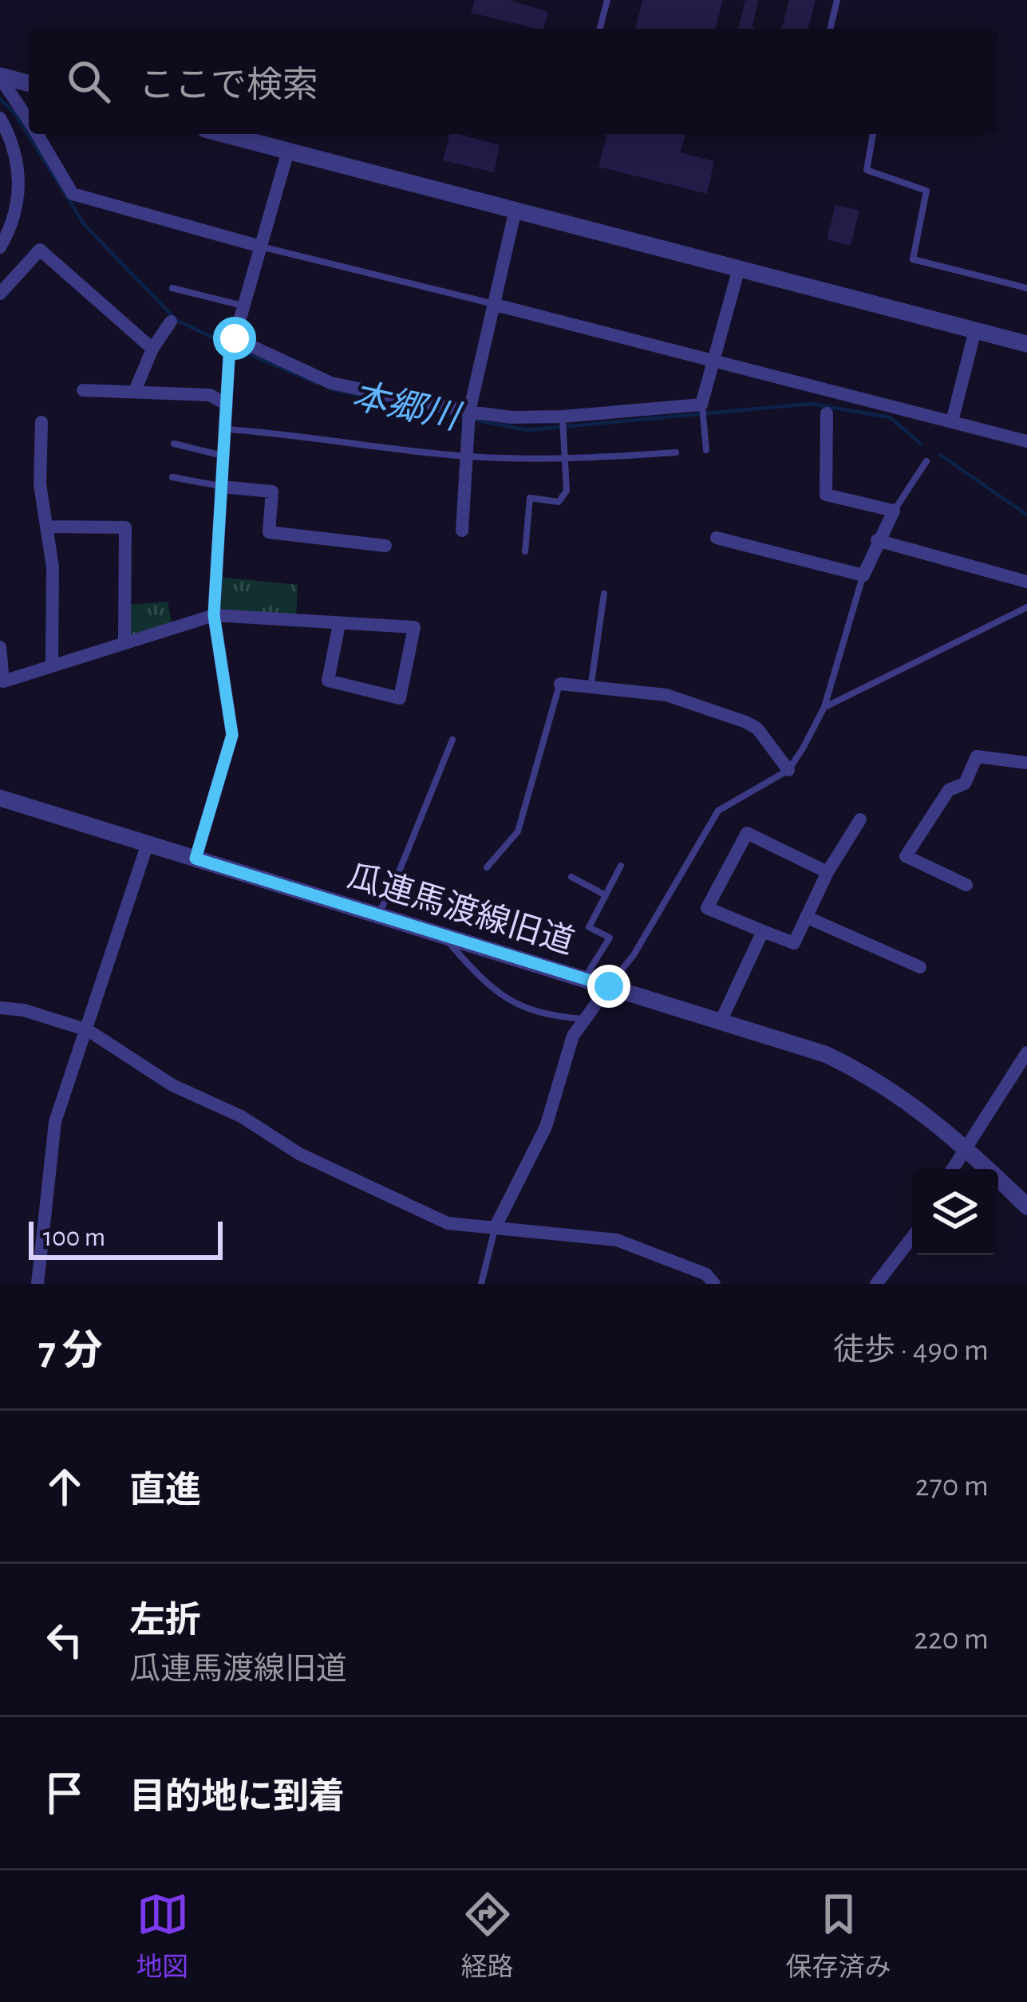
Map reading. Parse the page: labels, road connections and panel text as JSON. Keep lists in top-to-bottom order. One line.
{"streets":{"street":["瓜連馬渡線旧道"]},"water":["本郷川"],"scale_bar":"100 m","page":{"search":"ここで検索","scale":"100 m","heading":["7 分","徒歩 · 490 m"],"list":[["直進","270 m"],["左折","瓜連馬渡線旧道","220 m"],"目的地に到着"],"nav":["地図","経路","保存済み"]}}
